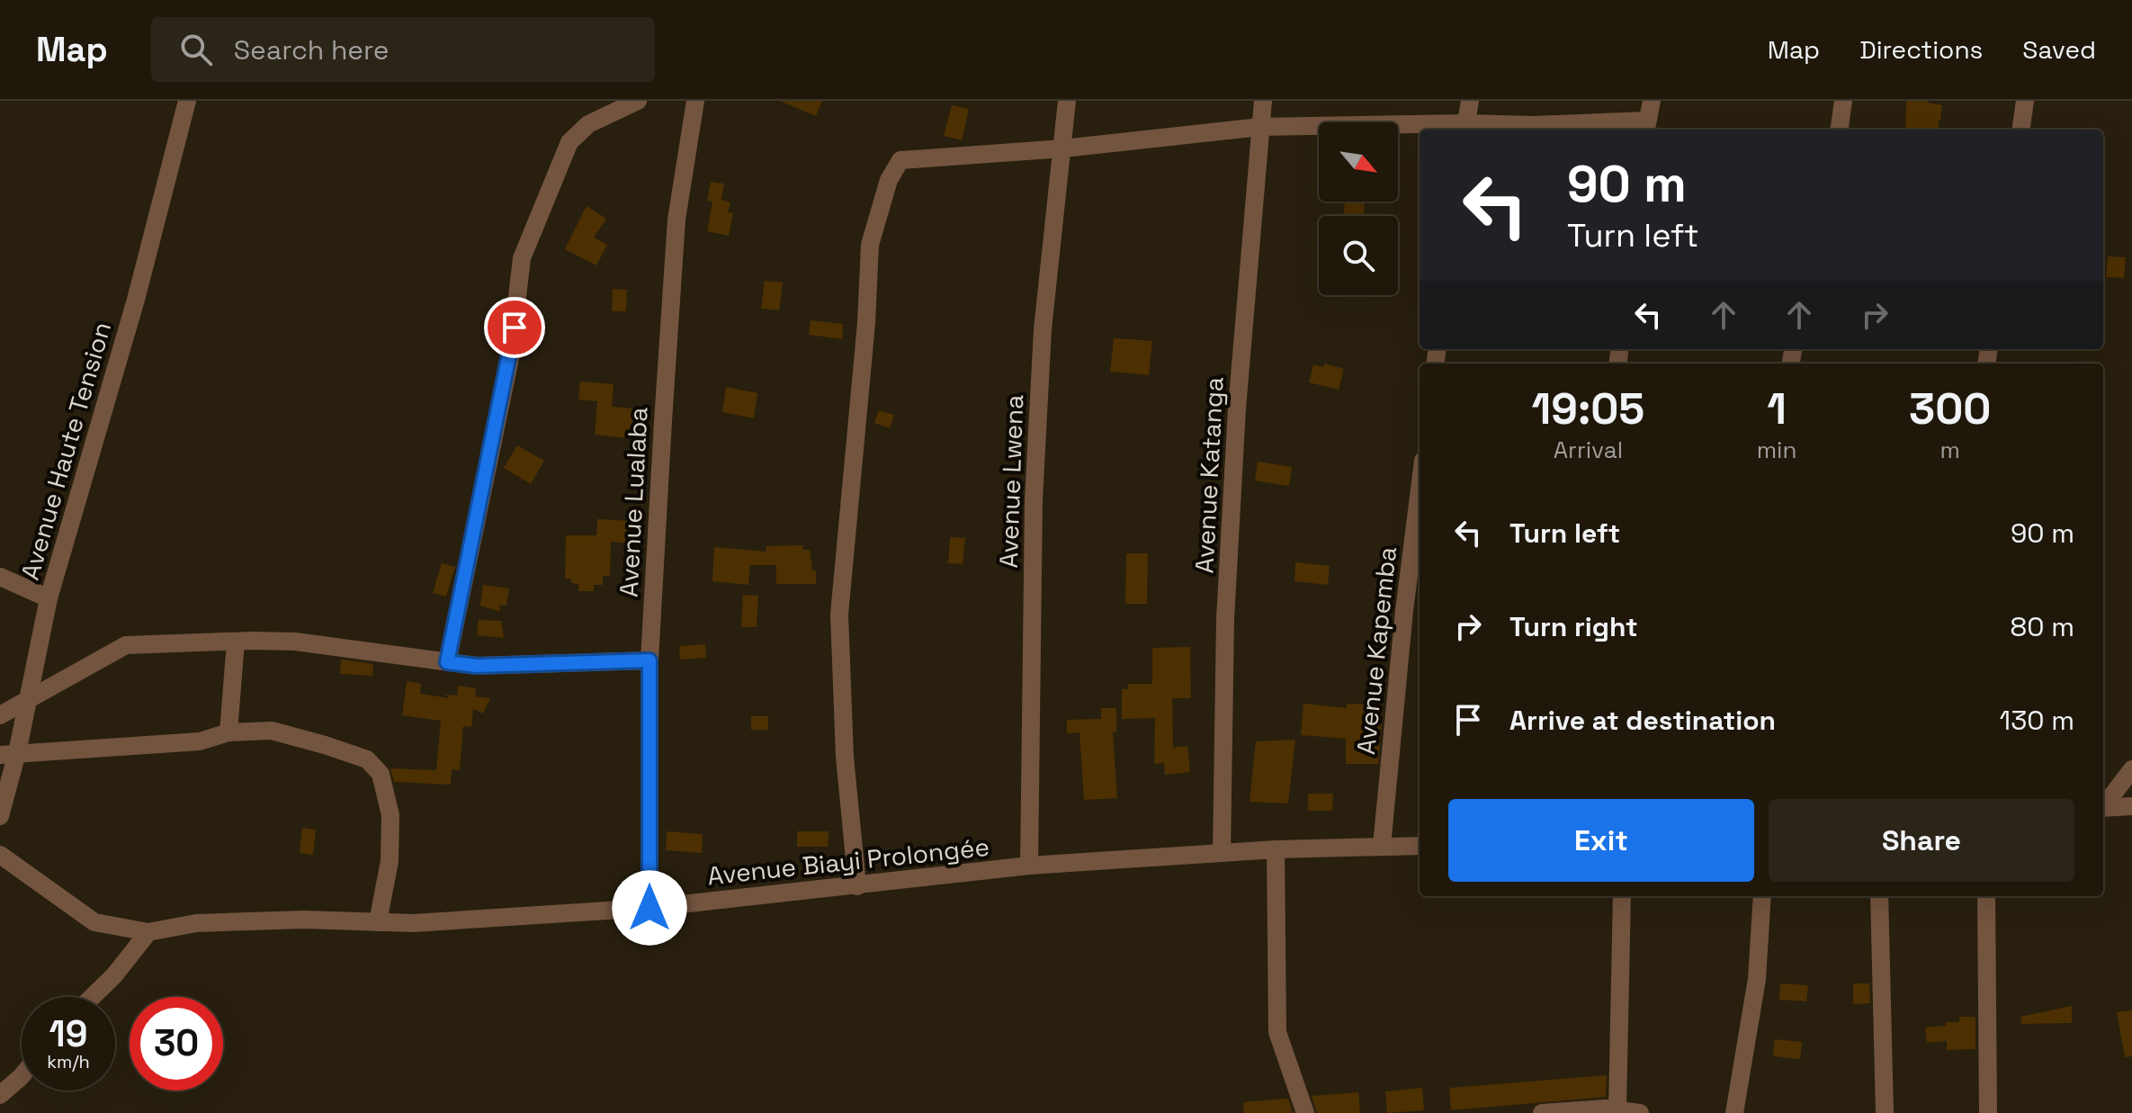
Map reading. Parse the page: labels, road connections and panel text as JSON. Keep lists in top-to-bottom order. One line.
{"streets":{"street":["Avenue Haute Tension","Avenue Katanga","Avenue Lwena","Avenue Lualaba","Avenue Kapemba","Avenue Biayi Prolongée"]},"crossings":[["Avenue Katanga","Avenue Biayi Prolongée"],["Avenue Lwena","Avenue Biayi Prolongée"],["Avenue Lualaba","Avenue Biayi Prolongée"],["Avenue Kapemba","Avenue Biayi Prolongée"]],"north":"bottom right","page":{"header":"Map","search":"Search here","nav":["Map","Directions","Saved"],"turn":["90 m","Turn left"],"eta":["19:05","Arrival","1","min","300","m"],"list":[{"name":"Turn left","value":"90 m"},{"name":"Turn right","value":"80 m"},{"name":"Arrive at destination","value":"130 m"}],"buttons":["Exit","Share"],"speed":"19 km/h","limit":"30"}}
